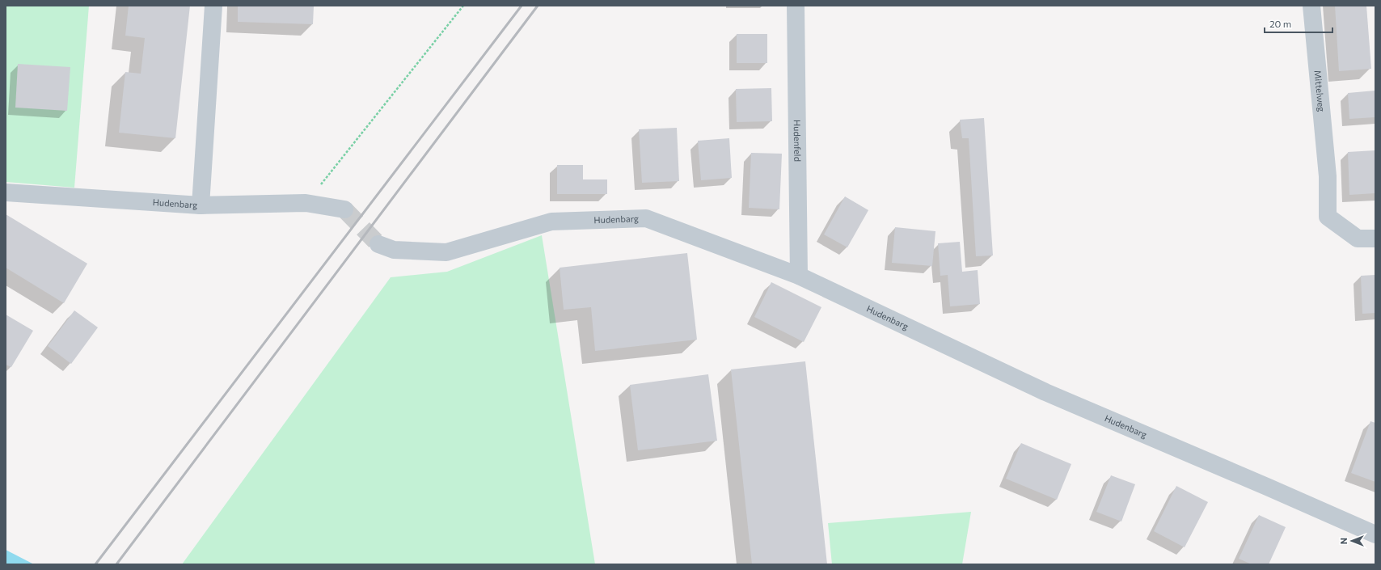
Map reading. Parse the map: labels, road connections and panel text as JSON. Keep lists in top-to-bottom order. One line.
{"streets":{"street":["Mittelweg","Hudenfeld","Hudenbarg"]},"crossings":[["Hudenfeld","Hudenbarg"]],"scale_bar":"20 m","north":"left"}
